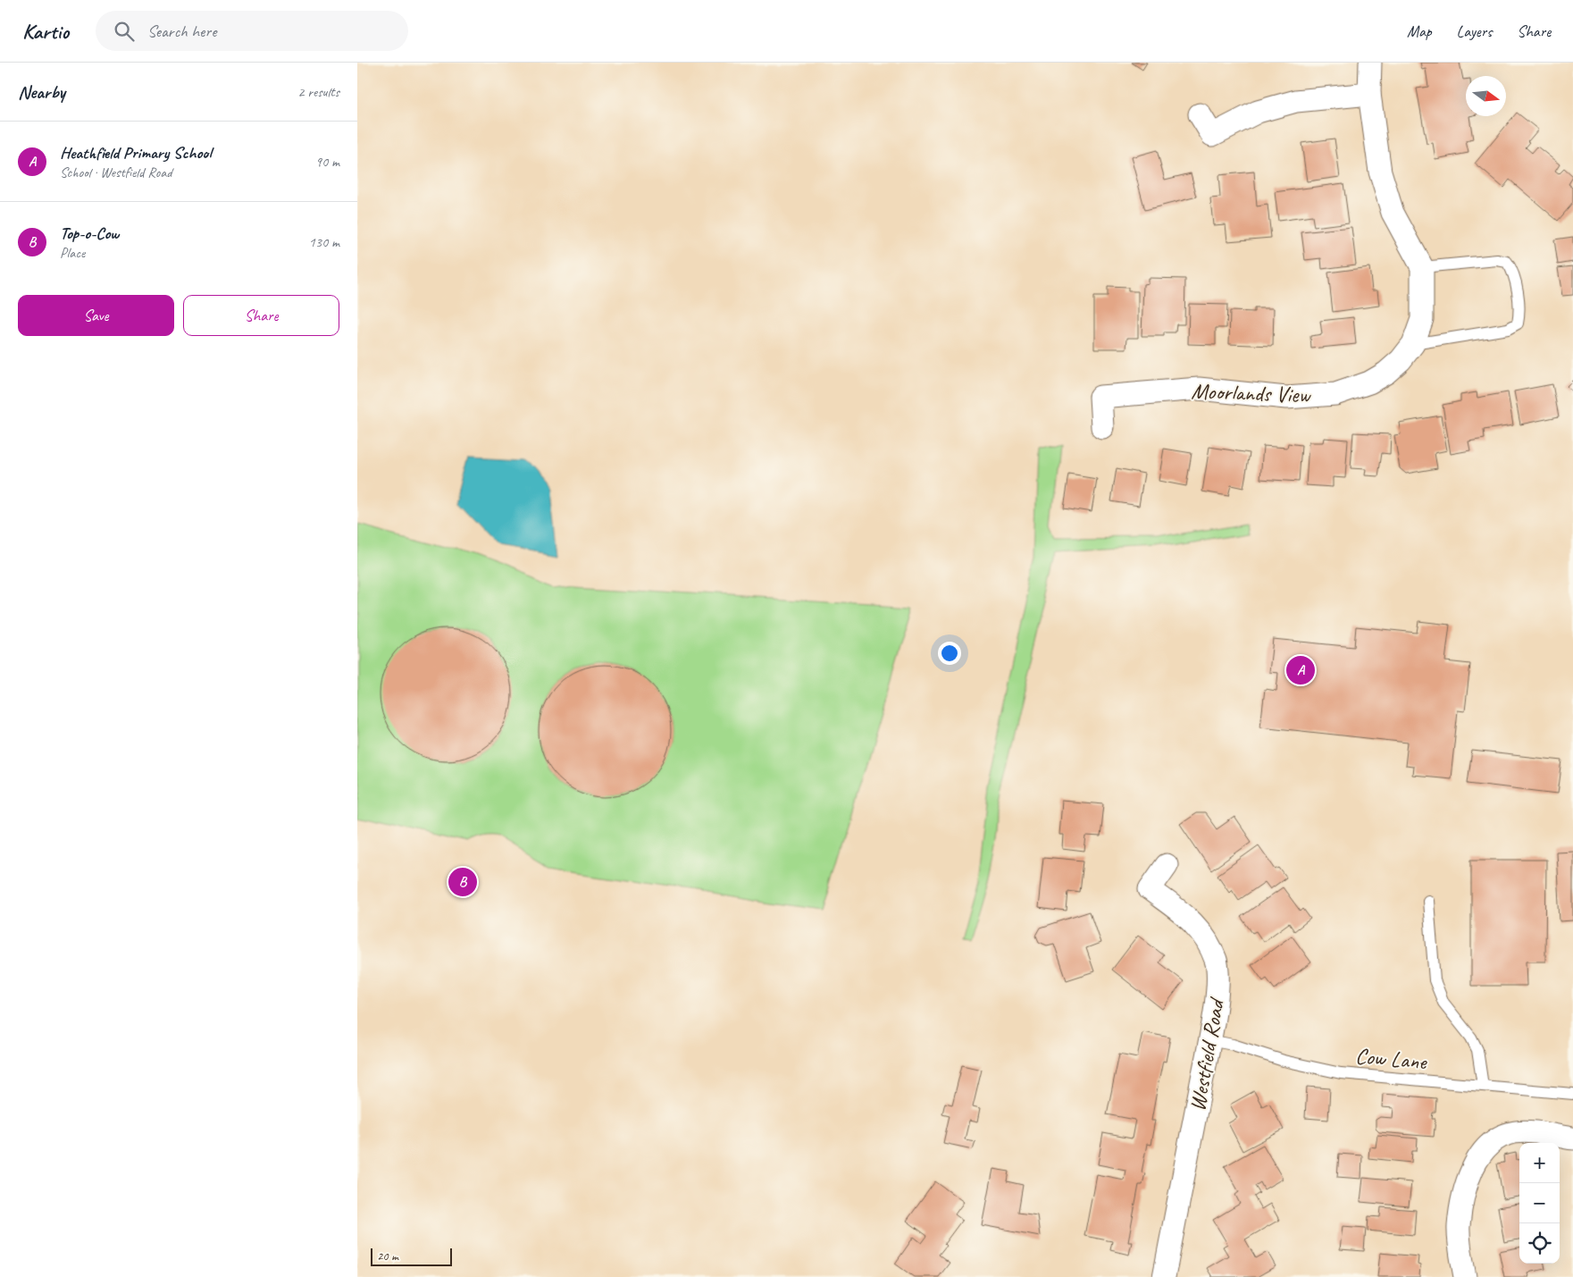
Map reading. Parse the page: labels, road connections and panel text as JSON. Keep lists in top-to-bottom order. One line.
{"streets":{"street":["Moorlands View","Westfield Road"],"lane":["Cow Lane"]},"crossings":[["Westfield Road","Cow Lane"]],"scale_bar":"20 m","north":"right","page":{"header":"Kartio","search":"Search here","nav":["Map","Layers","Share"],"heading":["Nearby","2 results"],"list":[{"mark":"A","name":"Heathfield Primary School","note":"School · Westfield Road","value":"90 m"},{"mark":"B","name":"Top-o-Cow","note":"Place","value":"130 m"}],"buttons":["Save","Share"],"pins":["A","B"],"map_buttons":["+","−"],"scale":"20 m"}}
